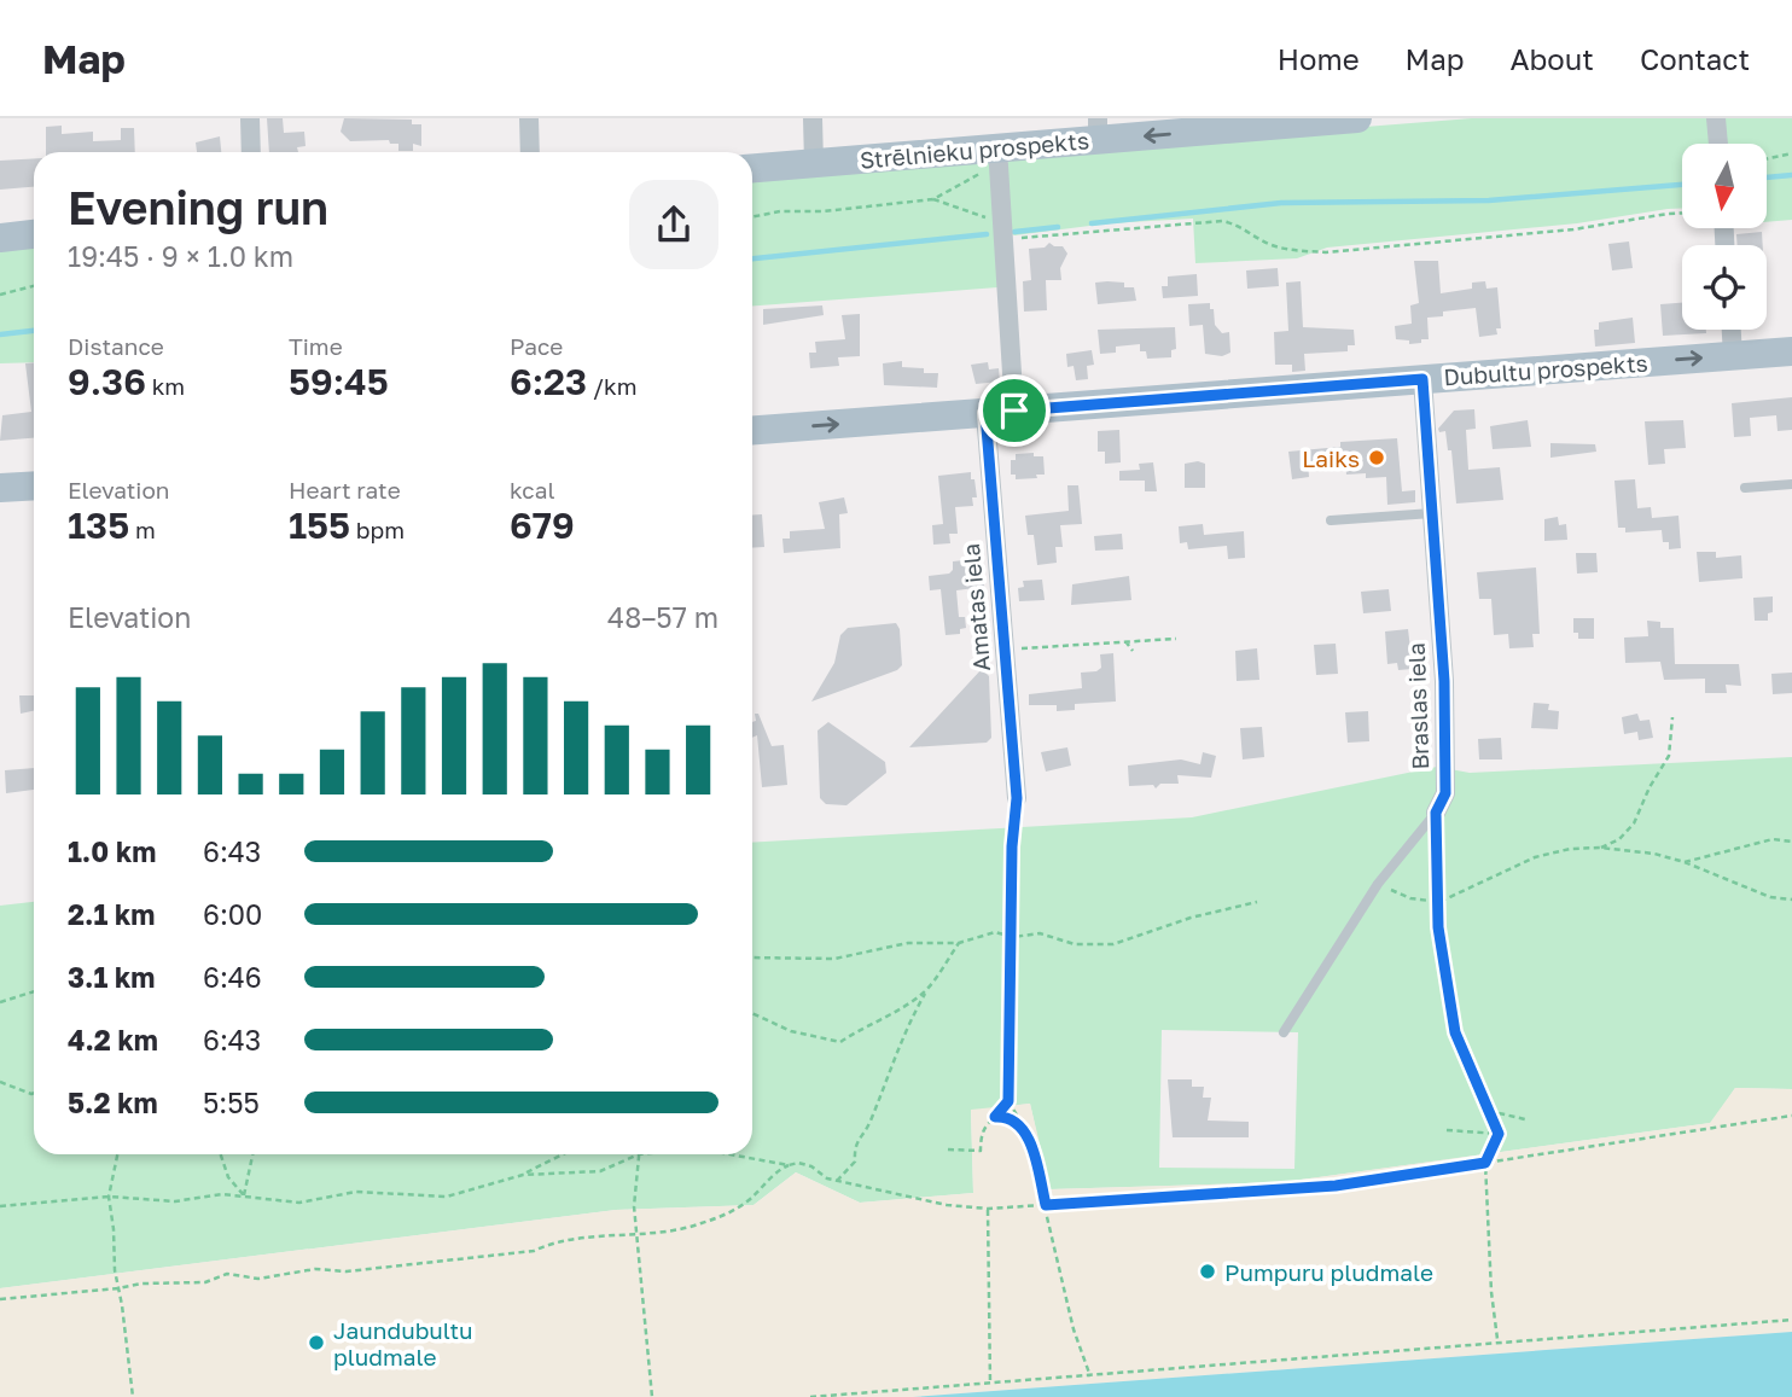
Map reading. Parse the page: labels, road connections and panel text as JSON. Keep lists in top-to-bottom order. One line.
{"streets":{"main road":["Strēlnieku prospekts","Dubultu prospekts"],"street":["Amatas iela","Braslas iela"]},"crossings":[["Strēlnieku prospekts","Amatas iela"],["Dubultu prospekts","Amatas iela"],["Dubultu prospekts","Braslas iela"]],"one_way":["Strēlnieku prospekts","Dubultu prospekts"],"places":["Laiks","Pumpuru pludmale","Jaundubultu pludmale"],"north":"bottom","page":{"header":"Map","nav":["Home","Map","About","Contact"],"heading":["Evening run","19:45 · 9 × 1.0 km"],"stats":[["Distance","9.36 km"],["Time","59:45"],["Pace","6:23 /km"],["Elevation","135 m"],["Heart rate","155 bpm"],["kcal","679"]],"chart":["Elevation","48–57 m"],"list":[{"name":"1.0 km","note":"6:43"},{"name":"2.1 km","note":"6:00"},{"name":"3.1 km","note":"6:46"},{"name":"4.2 km","note":"6:43"},{"name":"5.2 km","note":"5:55"}]}}
